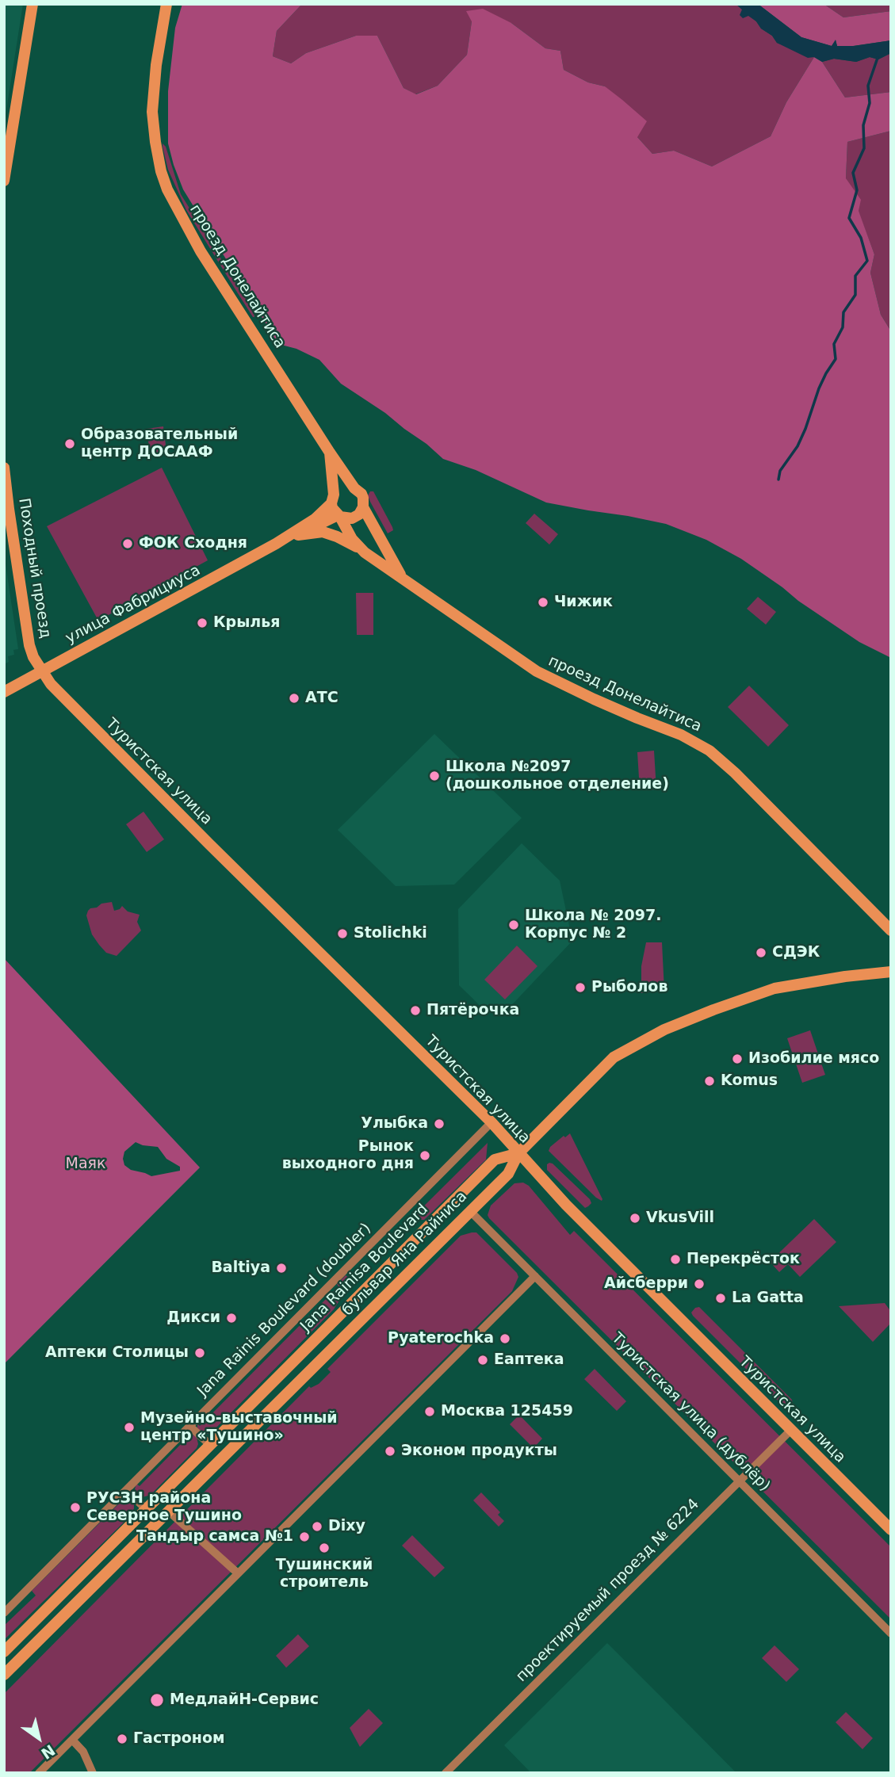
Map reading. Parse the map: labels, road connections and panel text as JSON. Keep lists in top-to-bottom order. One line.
{"streets":{"main road":["проезд Донелайтиса","Походный проезд","улица Фабрициуса","Туристская улица","бульвар Яна Райниса","Jana Rainisa Boulevard"],"street":["Jana Rainis Boulevard (doubler)","Туристская улица (дублёр)","проектируемый проезд № 6224"]},"crossings":[["проезд Донелайтиса","улица Фабрициуса"],["Походный проезд","улица Фабрициуса"],["Походный проезд","Туристская улица"],["улица Фабрициуса","Туристская улица"],["Туристская улица","бульвар Яна Райниса"],["Туристская улица","Jana Rainisa Boulevard"],["Туристская улица","Jana Rainis Boulevard (doubler)"],["Туристская улица","проектируемый проезд № 6224"],["бульвар Яна Райниса","Jana Rainisa Boulevard"],["бульвар Яна Райниса","Туристская улица (дублёр)"],["Туристская улица (дублёр)","проектируемый проезд № 6224"]],"parks":["Маяк"],"places":["Образовательный центр ДОСААФ","ФОК Сходня","Чижик","Крылья","АТС","Школа №2097 (дошкольное отделение)","Школа № 2097. Корпус № 2","Stolichki","СДЭК","Рыболов","Пятёрочка","Изобилие мясо","Komus","Улыбка","Рынок выходного дня","VkusVill","Перекрёсток","Baltiya","Айсберри","La Gatta","Дикси","Pyaterochka","Аптеки Столицы","Еаптека","Москва 125459","Музейно-выставочный центр «Тушино»","Эконом продукты","РУСЗН района Северное Тушино","Dixy","Тандыр самса №1","Тушинский строитель","МедлайН-Сервис","Гастроном"],"north":"bottom right"}
